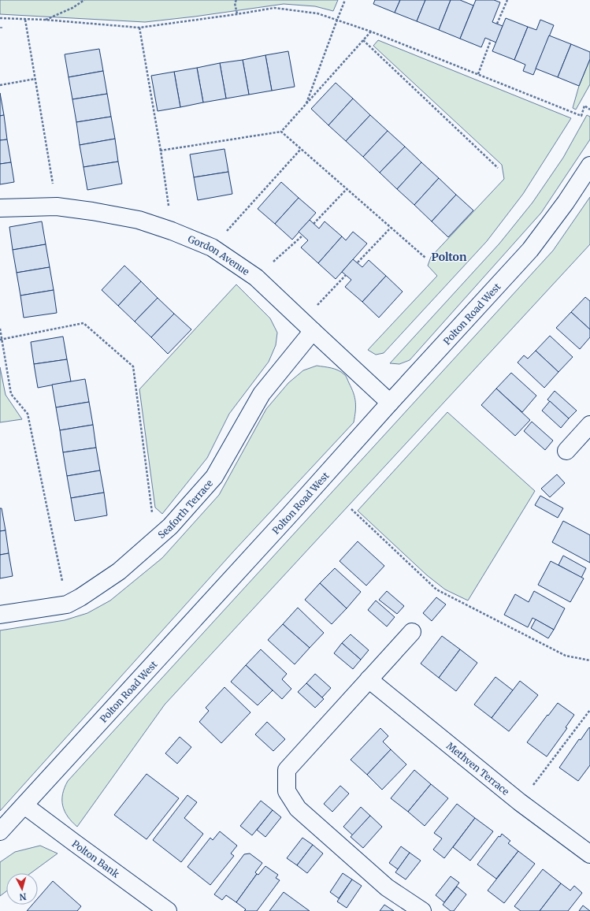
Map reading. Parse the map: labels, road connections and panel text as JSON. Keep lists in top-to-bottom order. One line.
{"streets":{"street":["Gordon Avenue","Polton Road West","Seaforth Terrace","Methven Terrace","Polton Bank"]},"crossings":[["Gordon Avenue","Polton Road West"],["Gordon Avenue","Seaforth Terrace"],["Polton Road West","Polton Bank"]],"districts":["Polton"],"north":"bottom"}
